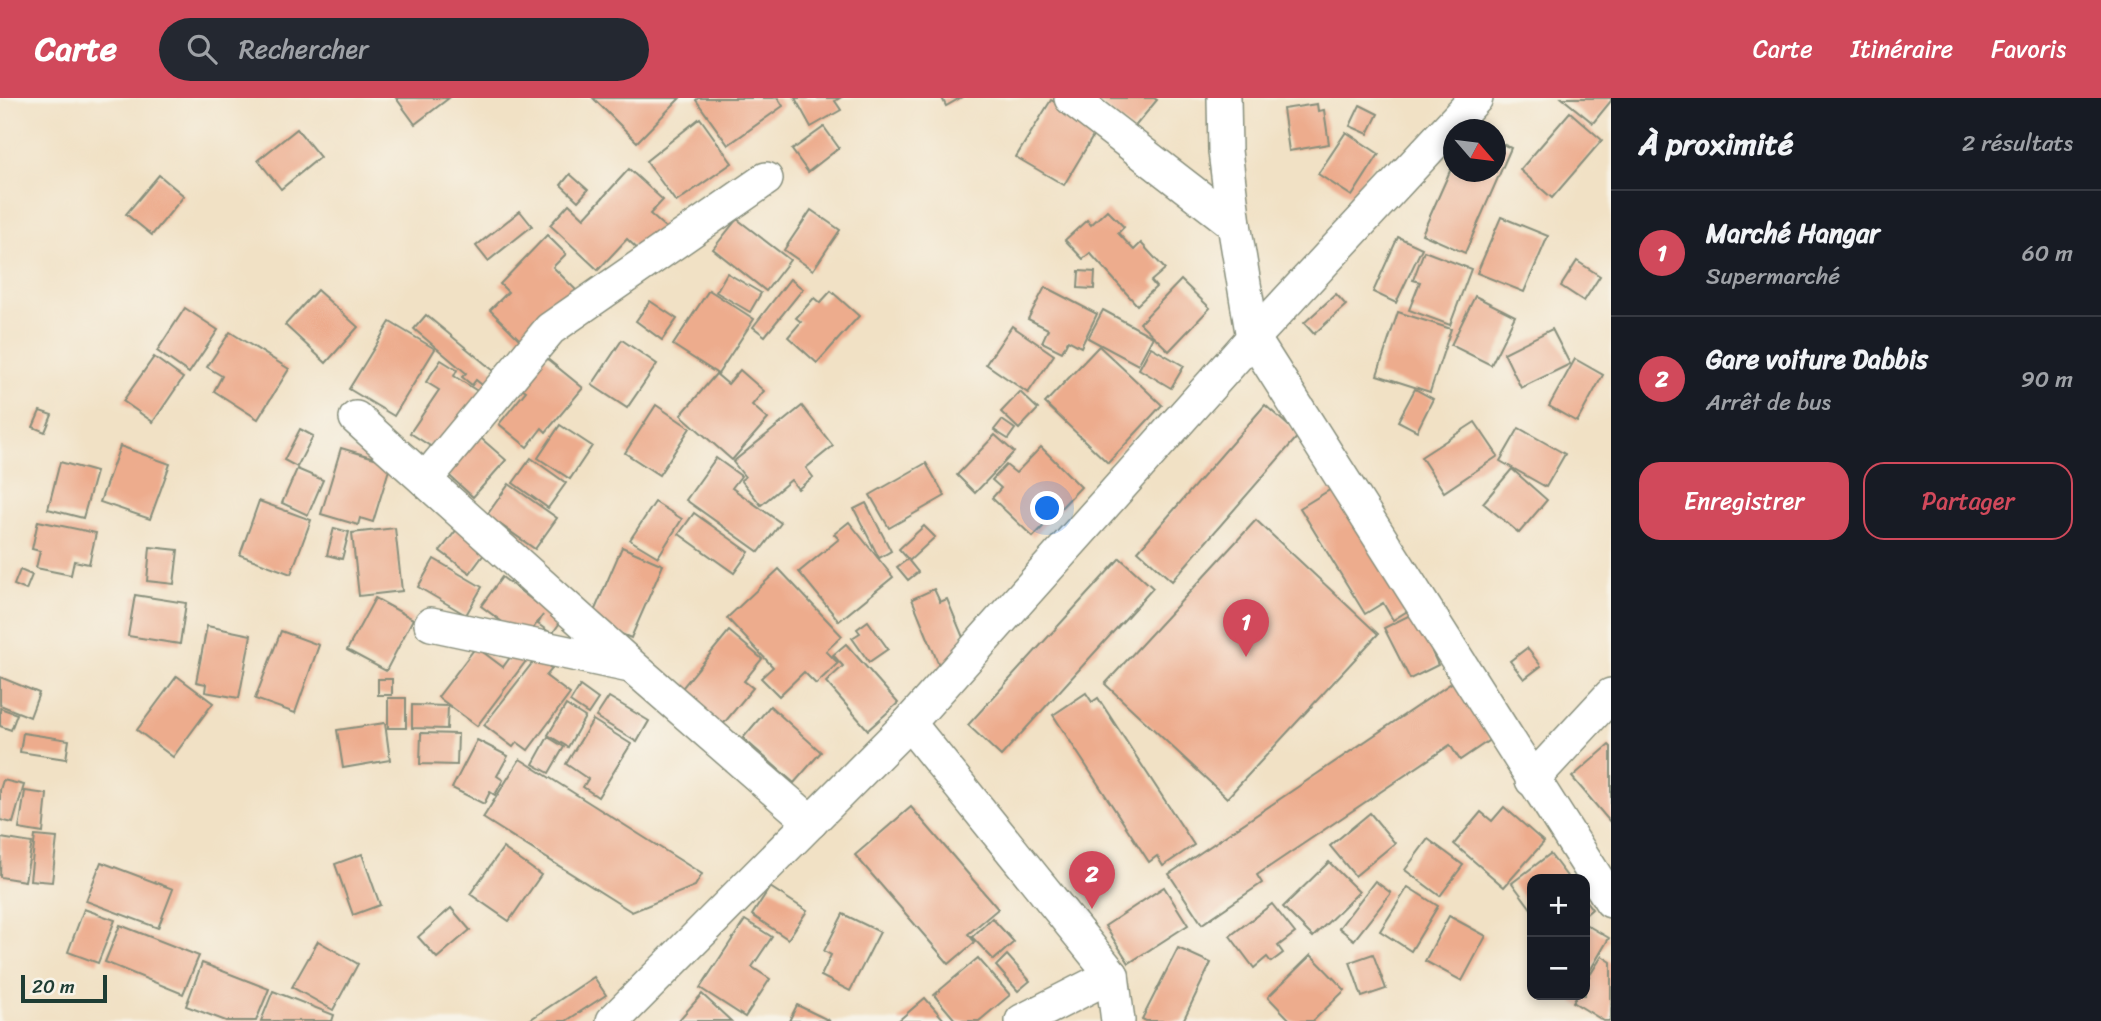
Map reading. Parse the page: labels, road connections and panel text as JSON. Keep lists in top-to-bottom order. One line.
{"scale_bar":"20 m","north":"bottom right","page":{"header":"Carte","search":"Rechercher","nav":["Carte","Itinéraire","Favoris"],"heading":["À proximité","2 résultats"],"list":[{"mark":"1","name":"Marché Hangar","note":"Supermarché","value":"60 m"},{"mark":"2","name":"Gare voiture Dabbis","note":"Arrêt de bus","value":"90 m"}],"buttons":["Enregistrer","Partager"],"pins":["1","2"],"map_buttons":["+","−"],"scale":"20 m"}}
